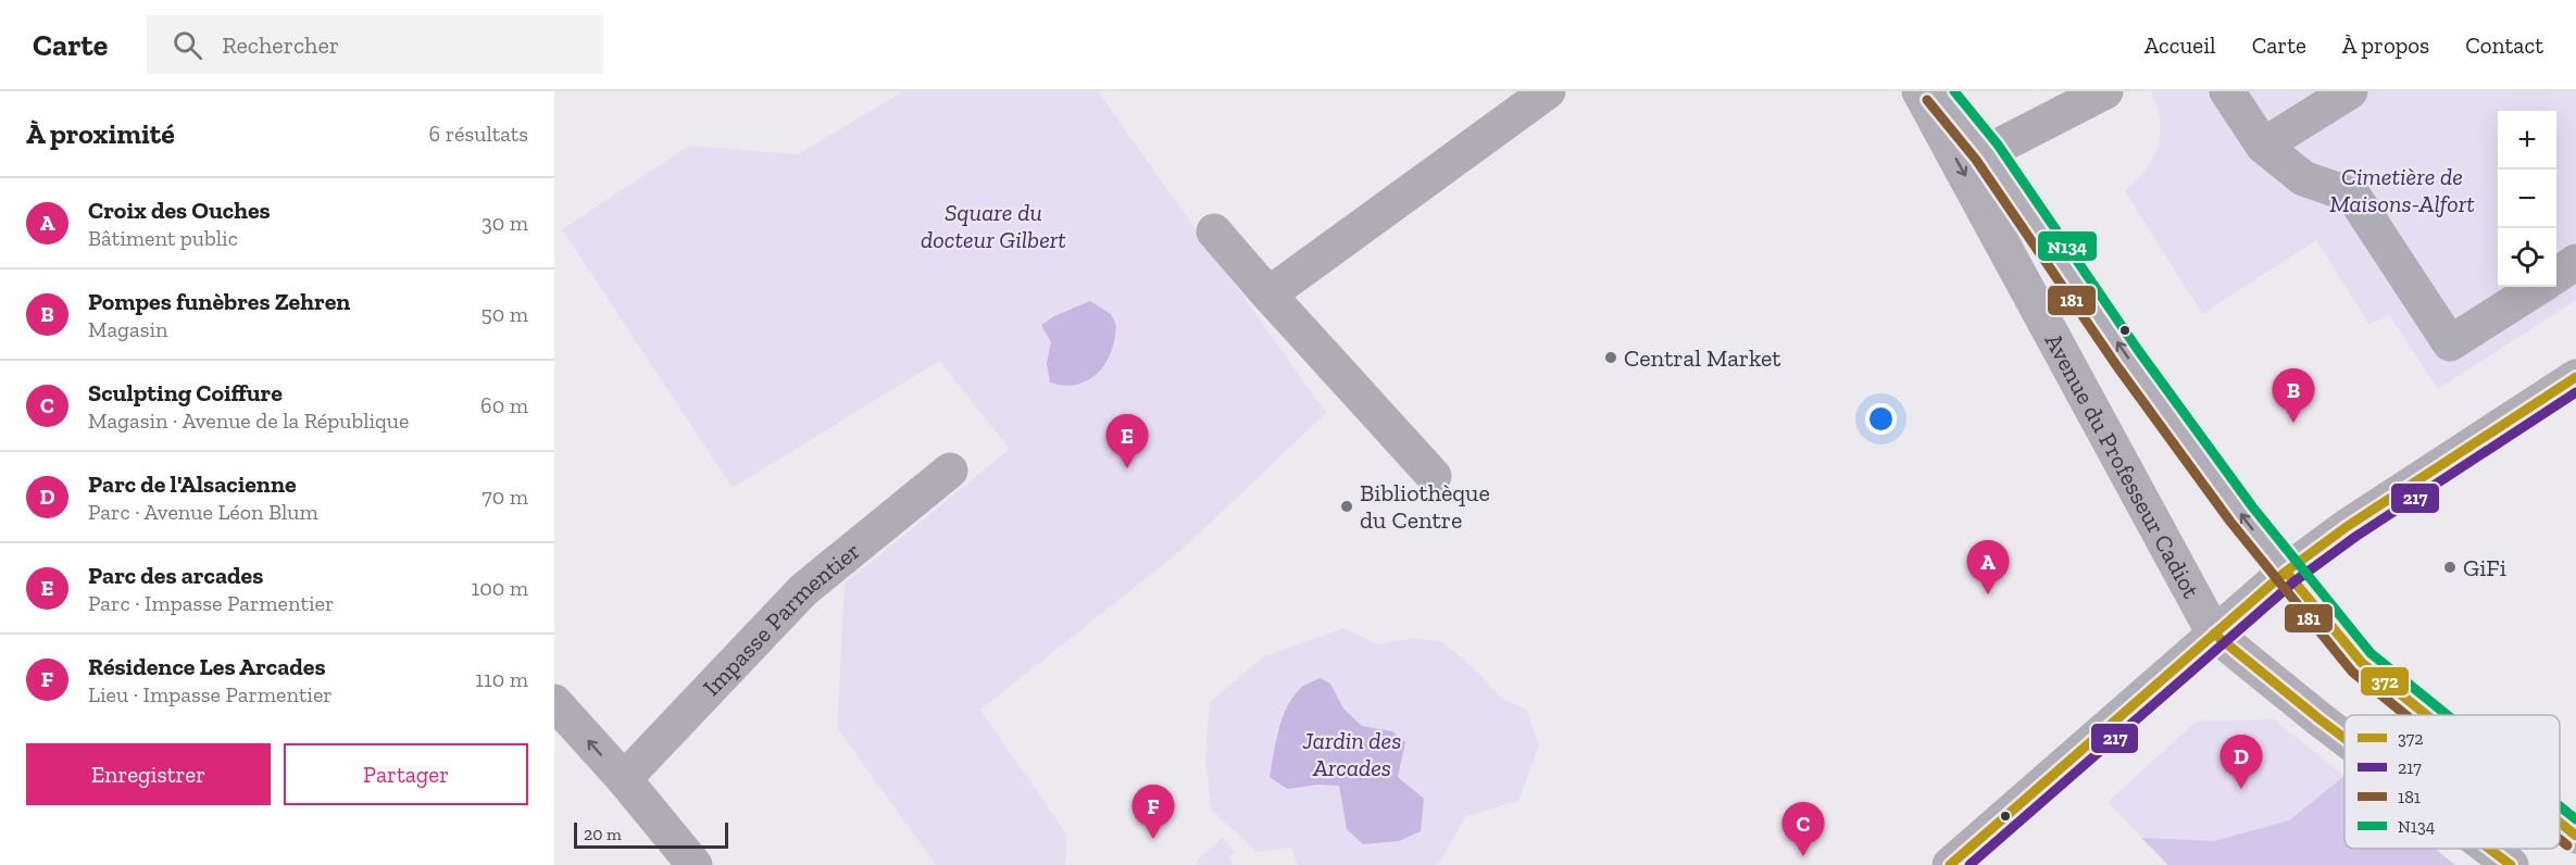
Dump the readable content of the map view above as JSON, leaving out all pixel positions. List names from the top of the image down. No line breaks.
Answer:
{"streets":{"main road":["Avenue du Professeur Cadiot"],"street":["Impasse Parmentier"]},"parks":["Cimetière de Maisons-Alfort","Square du docteur Gilbert","Jardin des Arcades"],"places":["Central Market","Bibliothèque du Centre","GiFi"],"lines":["transit line N134","transit line 181","transit line 372","transit line 217"],"legend":["372","217","181","N134"],"scale_bar":"20 m","page":{"header":"Carte","search":"Rechercher","nav":["Accueil","Carte","À propos","Contact"],"heading":["À proximité","6 résultats"],"map_buttons":["+","−"],"list":[{"mark":"A","name":"Croix des Ouches","note":"Bâtiment public","value":"30 m"},{"mark":"B","name":"Pompes funèbres Zehren","note":"Magasin","value":"50 m"},{"mark":"C","name":"Sculpting Coiffure","note":"Magasin · Avenue de la République","value":"60 m"},{"mark":"D","name":"Parc de l'Alsacienne","note":"Parc · Avenue Léon Blum","value":"70 m"},{"mark":"E","name":"Parc des arcades","note":"Parc · Impasse Parmentier","value":"100 m"},{"mark":"F","name":"Résidence Les Arcades","note":"Lieu · Impasse Parmentier","value":"110 m"}],"pins":["B","E","A","D","F","C"],"buttons":["Enregistrer","Partager"],"scale":"20 m"}}
